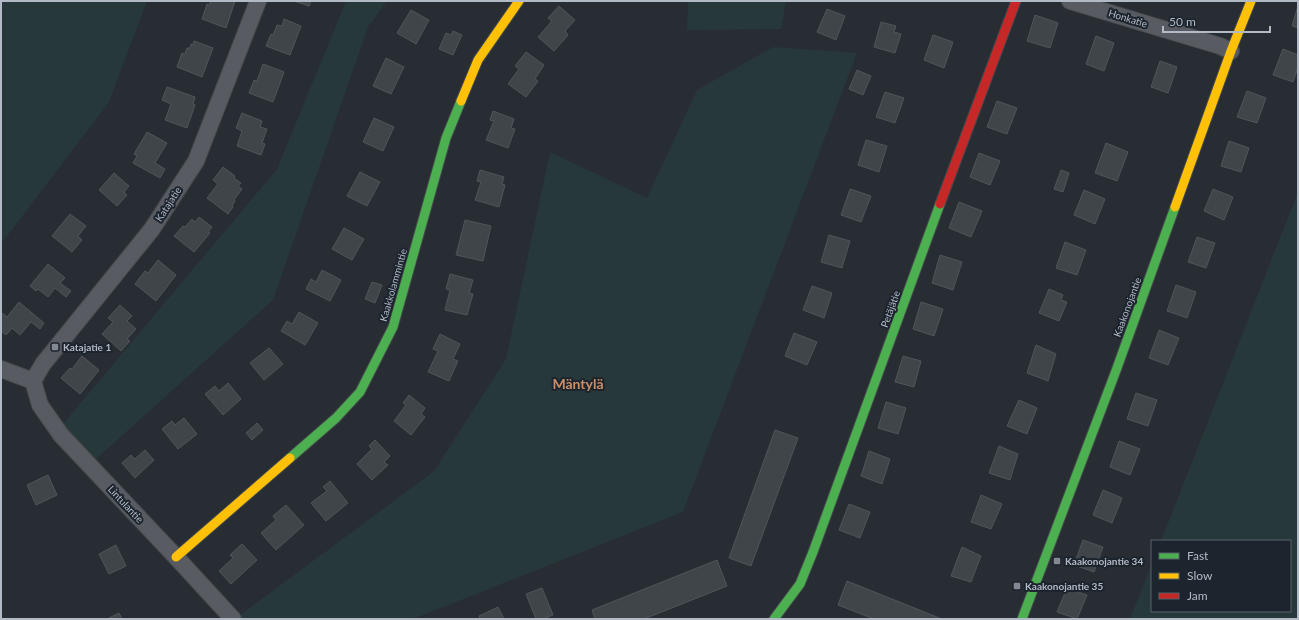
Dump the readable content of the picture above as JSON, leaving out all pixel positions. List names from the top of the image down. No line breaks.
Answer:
{"streets":{"street":["Honkatie","Katajatie","Kaakkolammintie","Kaakonojantie","Petäjätie","Lintulantie"]},"crossings":[["Honkatie","Kaakonojantie"],["Katajatie","Lintulantie"],["Kaakkolammintie","Lintulantie"]],"districts":["Mäntylä"],"places":{"transit":["Katajatie 1","Kaakonojantie 34","Kaakonojantie 35"]},"legend":["Fast","Slow","Jam"],"scale_bar":"50 m"}
